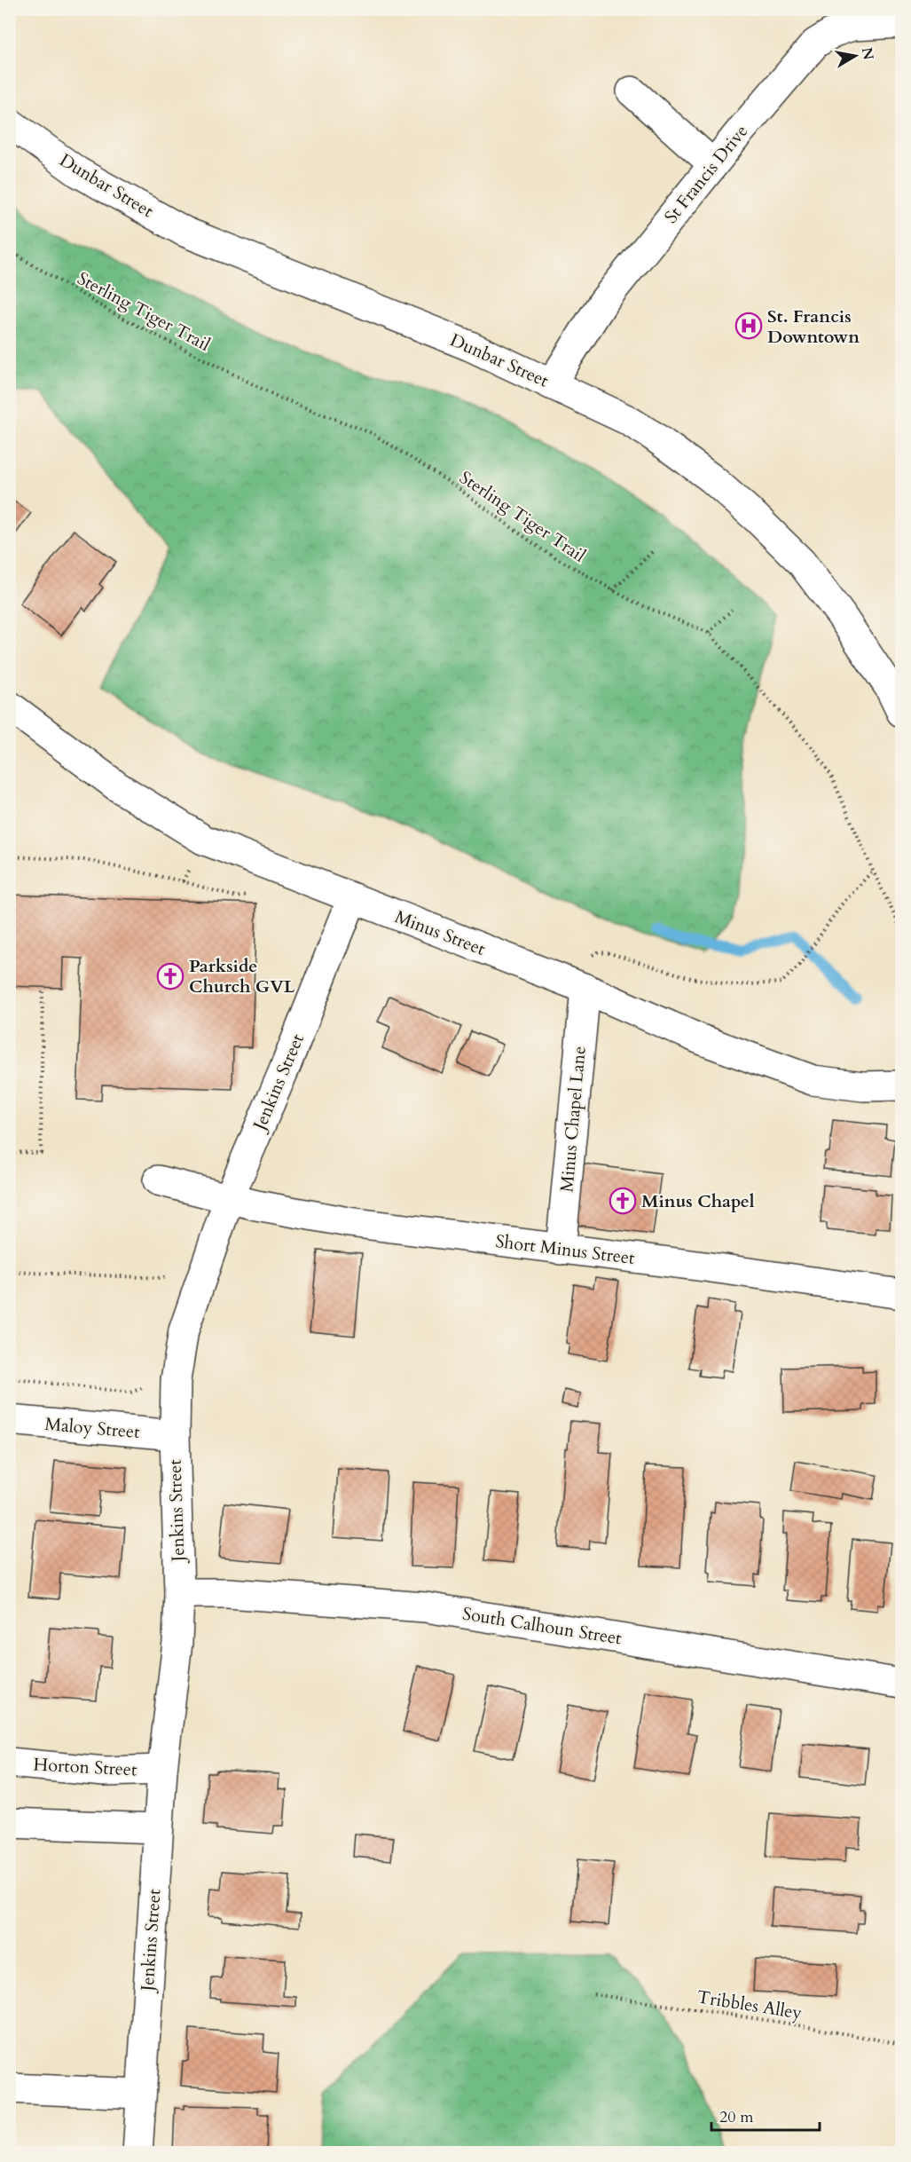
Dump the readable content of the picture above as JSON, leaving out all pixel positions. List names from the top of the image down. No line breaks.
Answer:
{"streets":{"street":["St Francis Drive","Dunbar Street","Minus Street","Jenkins Street","Minus Chapel Lane","Short Minus Street","Maloy Street","South Calhoun Street","Horton Street"],"path":["Sterling Tiger Trail","Tribbles Alley"]},"crossings":[["St Francis Drive","Dunbar Street"],["Minus Street","Jenkins Street"],["Minus Street","Minus Chapel Lane"],["Jenkins Street","Short Minus Street"],["Jenkins Street","Maloy Street"],["Jenkins Street","South Calhoun Street"],["Jenkins Street","Horton Street"],["Minus Chapel Lane","Short Minus Street"]],"places":{"hospital":["St. Francis Downtown"],"church":["Parkside Church GVL","Minus Chapel"]},"scale_bar":"20 m","north":"right"}
